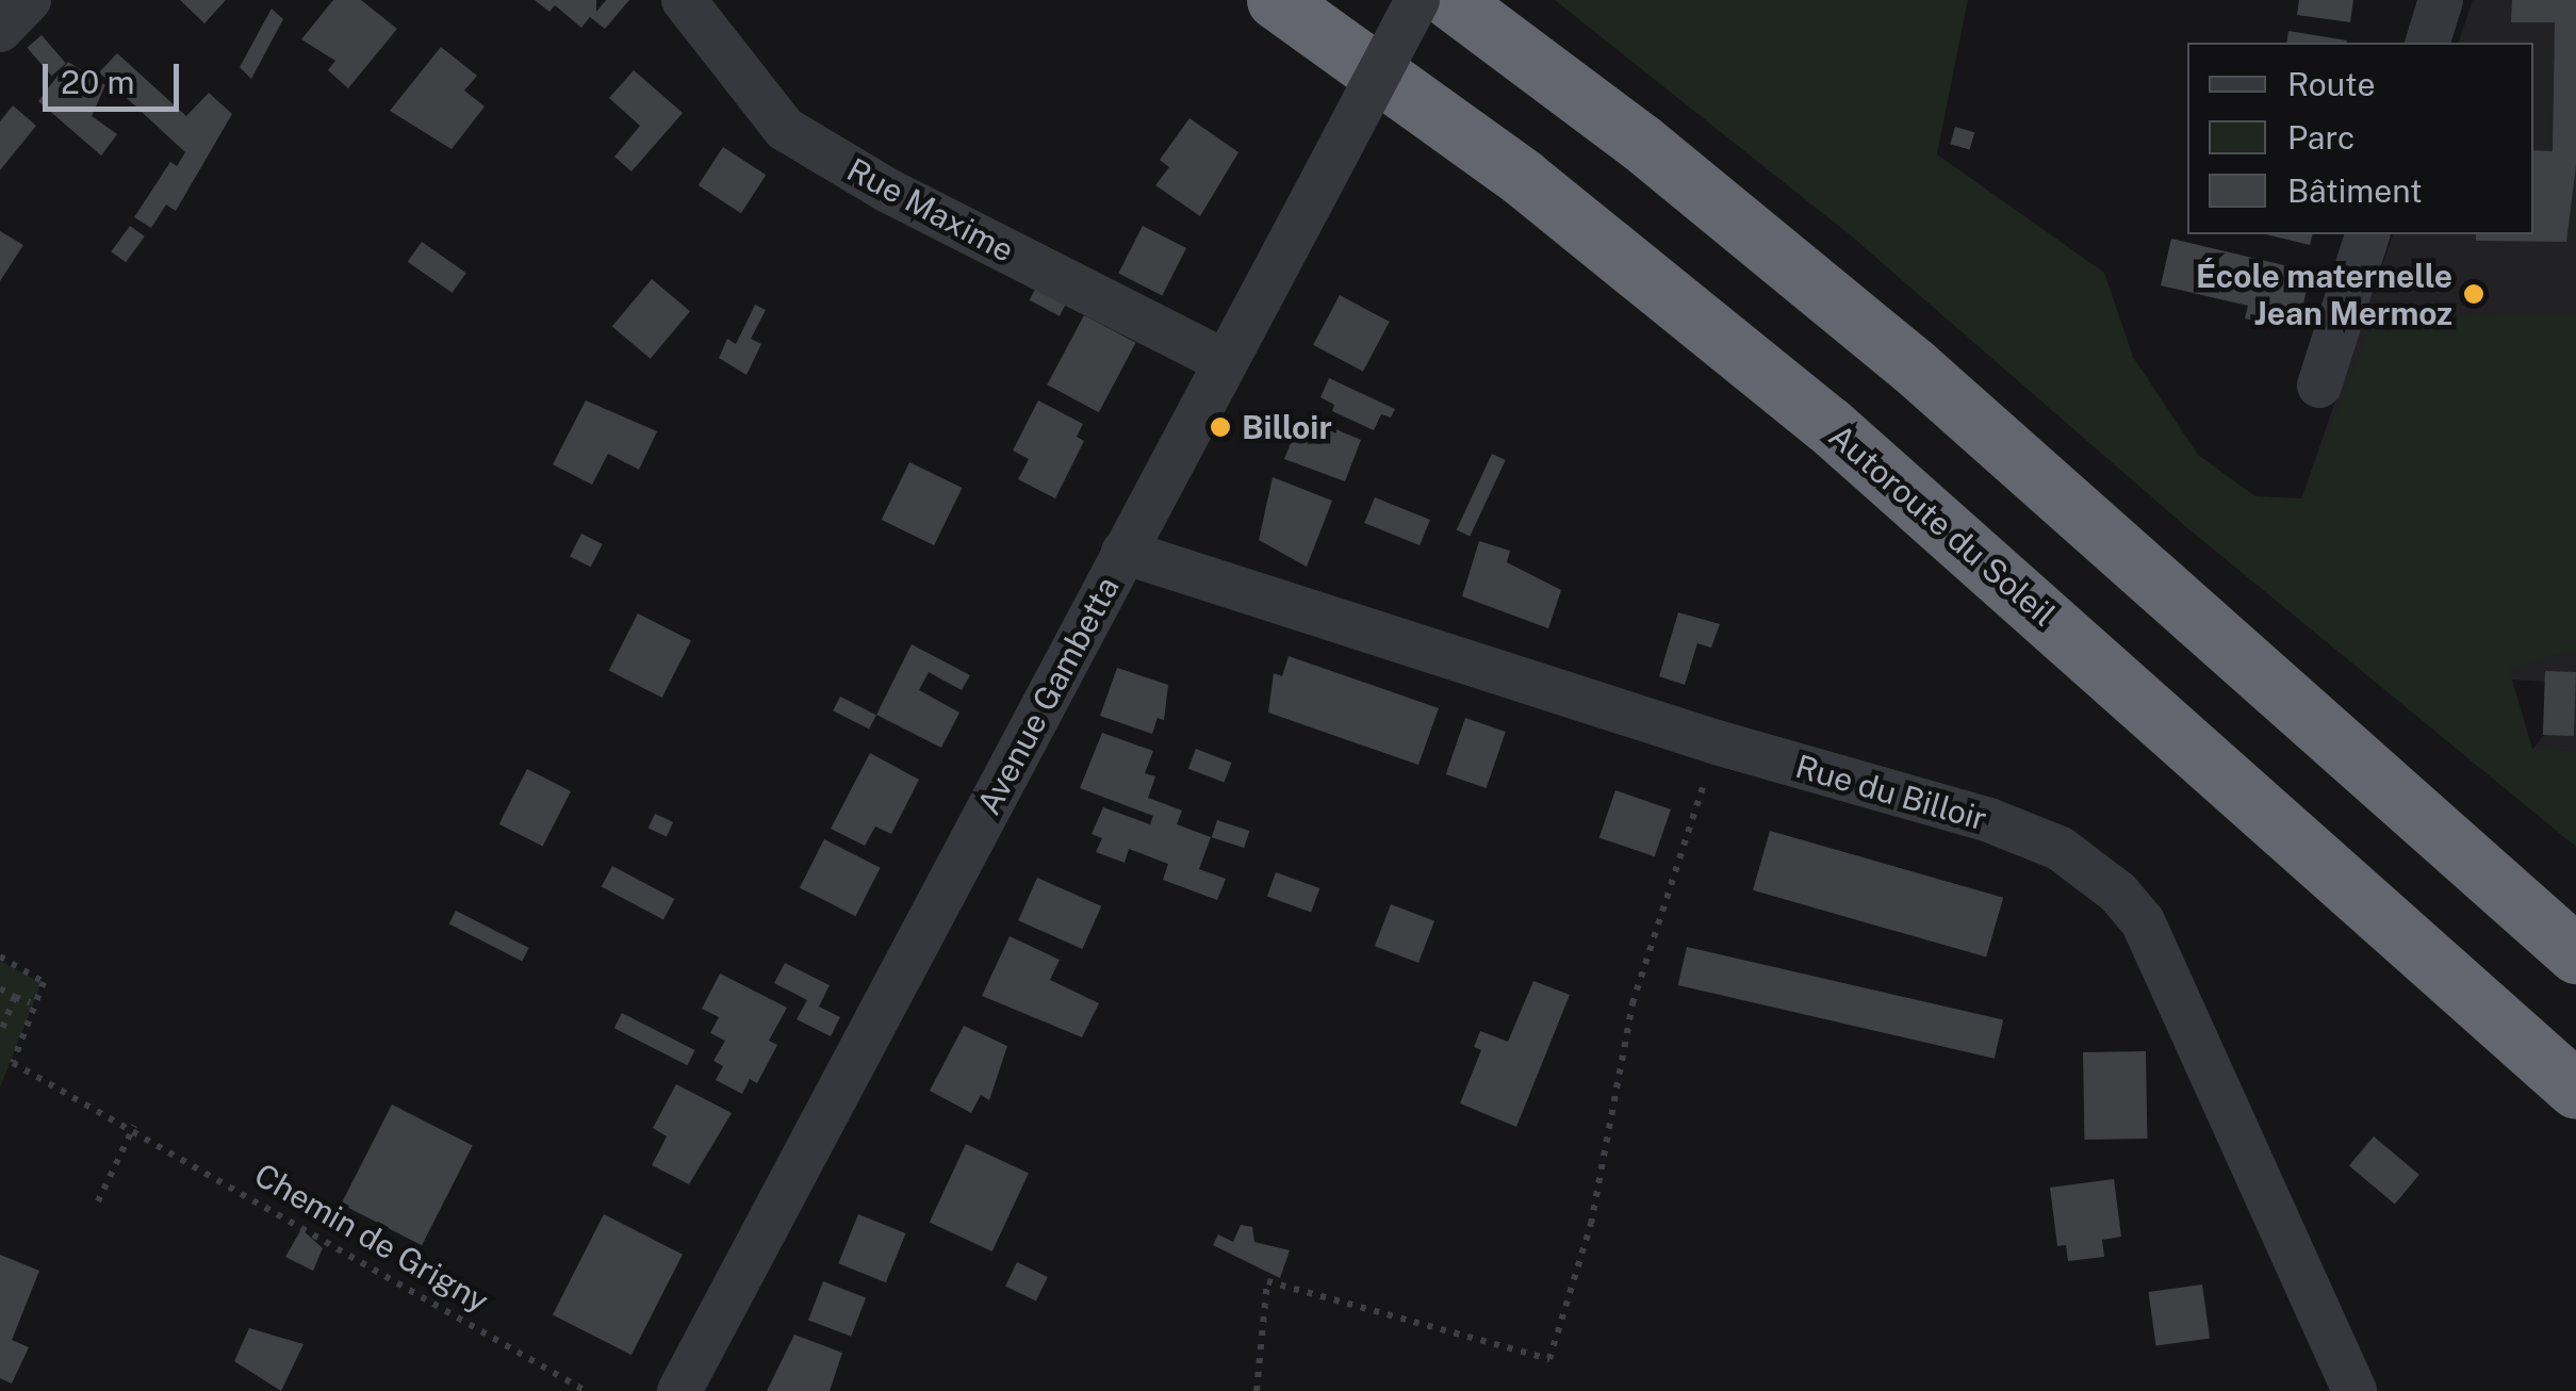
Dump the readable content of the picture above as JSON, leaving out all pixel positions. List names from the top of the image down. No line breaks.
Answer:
{"streets":{"highway":["Autoroute du Soleil"],"street":["Rue Maxime","Avenue Gambetta","Rue du Billoir"],"path":["Chemin de Grigny"]},"crossings":[["Rue Maxime","Avenue Gambetta"],["Avenue Gambetta","Rue du Billoir"]],"places":["École maternelle Jean Mermoz","Billoir"],"legend":["Route","Parc","Bâtiment"],"scale_bar":"20 m"}
